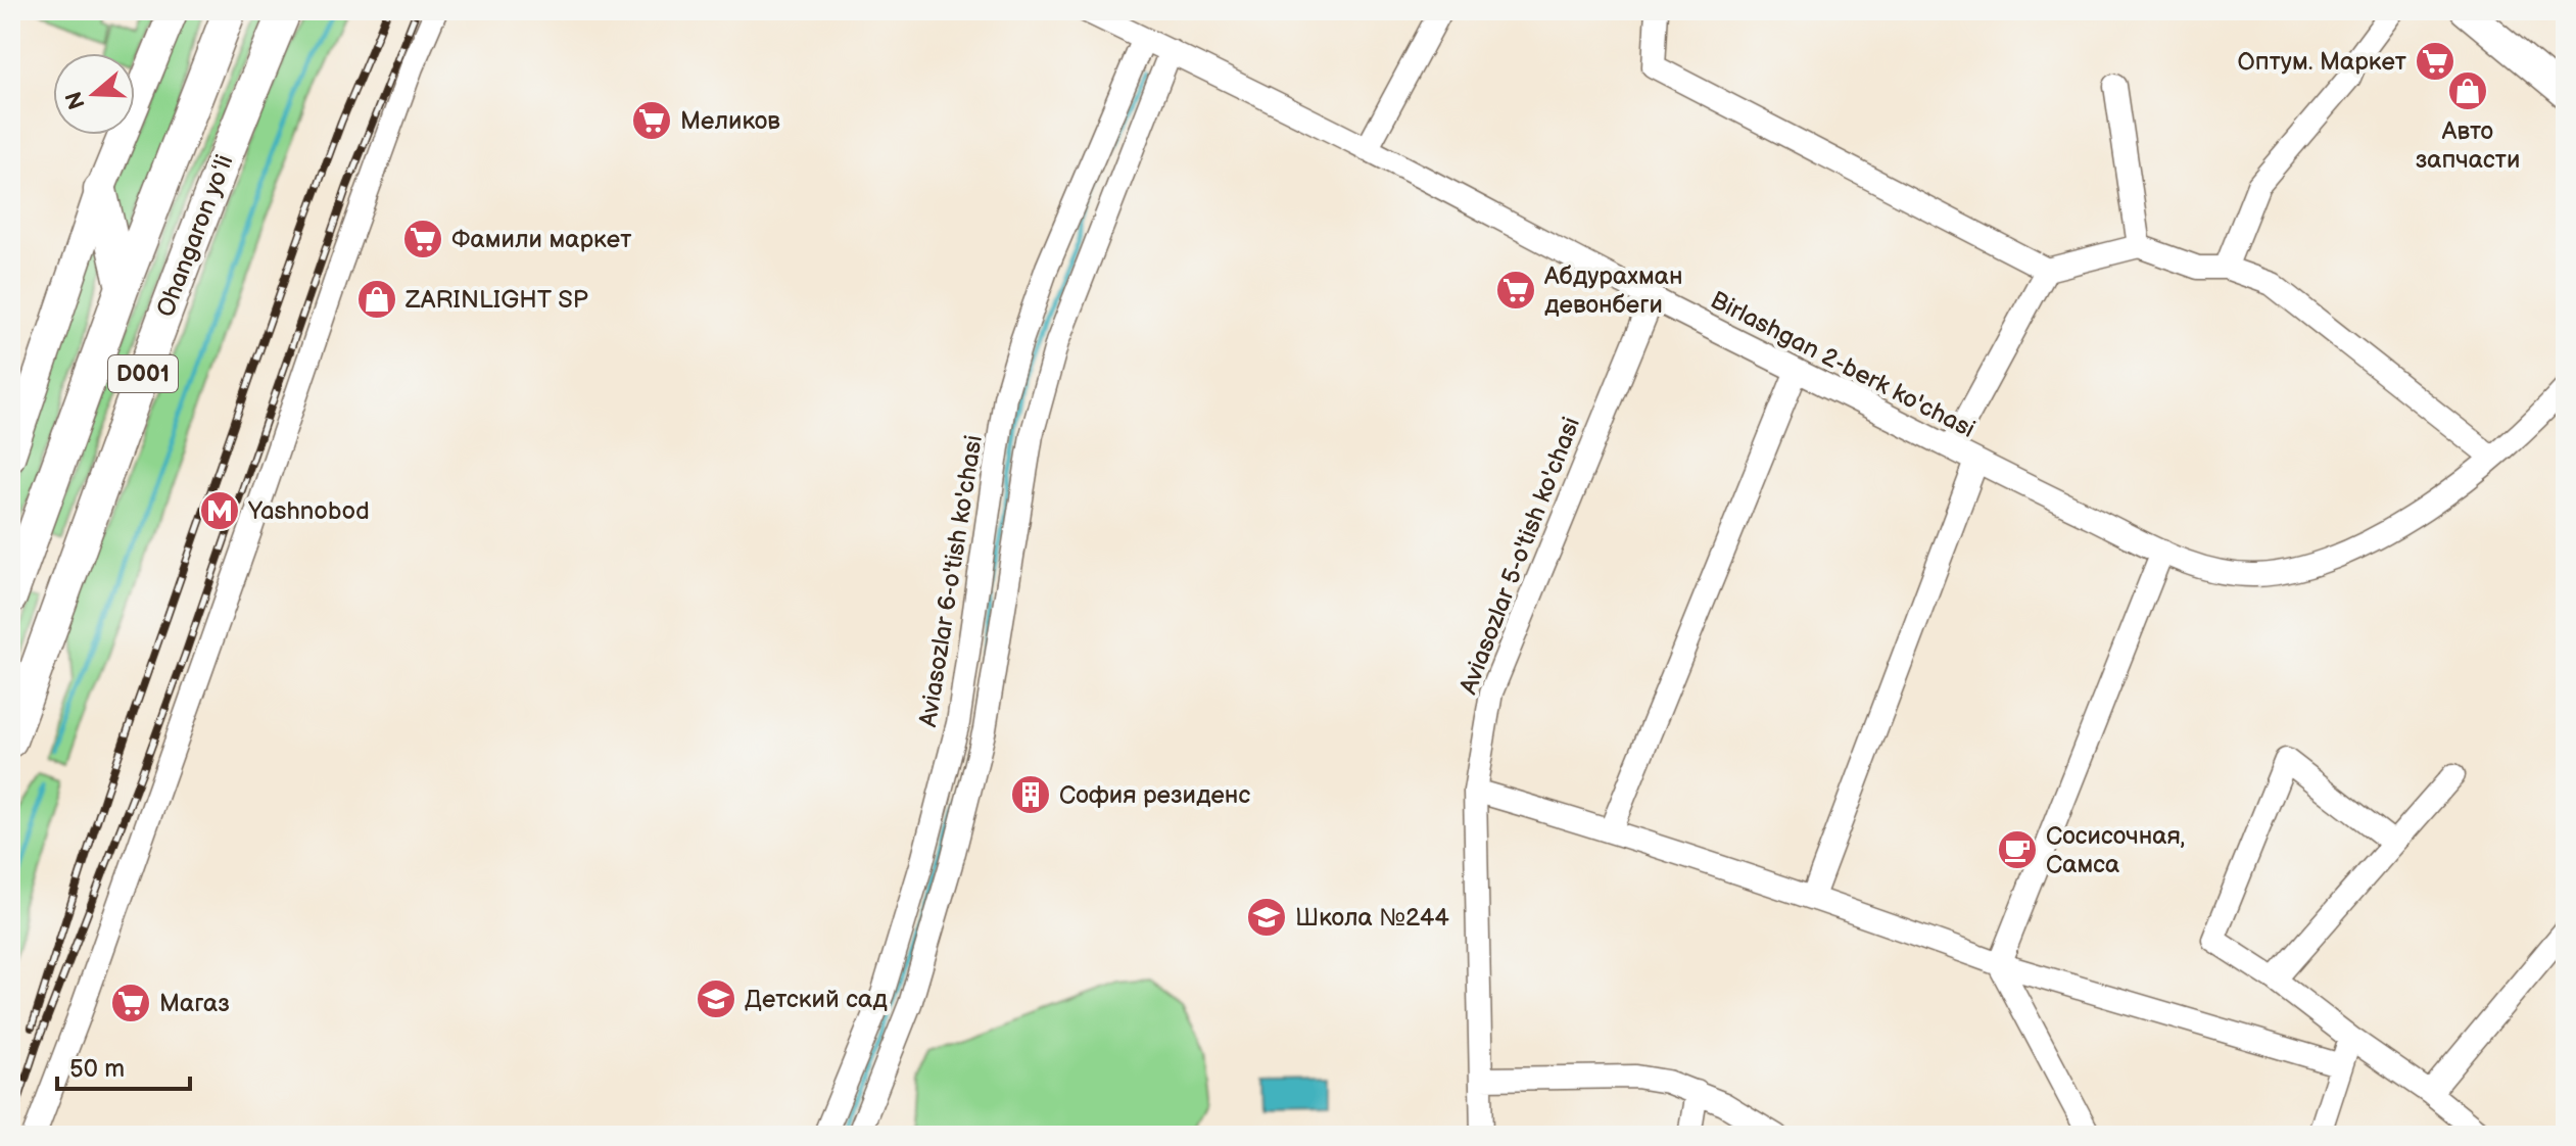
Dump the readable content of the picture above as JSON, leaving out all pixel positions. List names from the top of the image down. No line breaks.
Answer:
{"streets":{"highway":["Ohangaron yoʻli","D001"],"street":["Birlashgan 2-berk ko'chasi","Aviasozlar 5-o'tish ko'chasi","Aviasozlar 6-o'tish ko'chasi"]},"crossings":[["Birlashgan 2-berk ko'chasi","Aviasozlar 5-o'tish ko'chasi"],["Birlashgan 2-berk ko'chasi","Aviasozlar 6-o'tish ko'chasi"]],"places":{"supermarket":["Оптум. Маркет","Меликов","Фамили маркет","Абдурахман девонбеги","Магаз"],"shop":["Авто запчасти","ZARINLIGHT SP"],"metro station":["Yashnobod"],"building":["София резиденс"],"cafe":["Сосисочная, Самса"],"school or university":["Школа №244","Детский сад"]},"scale_bar":"50 m","north":"left"}
